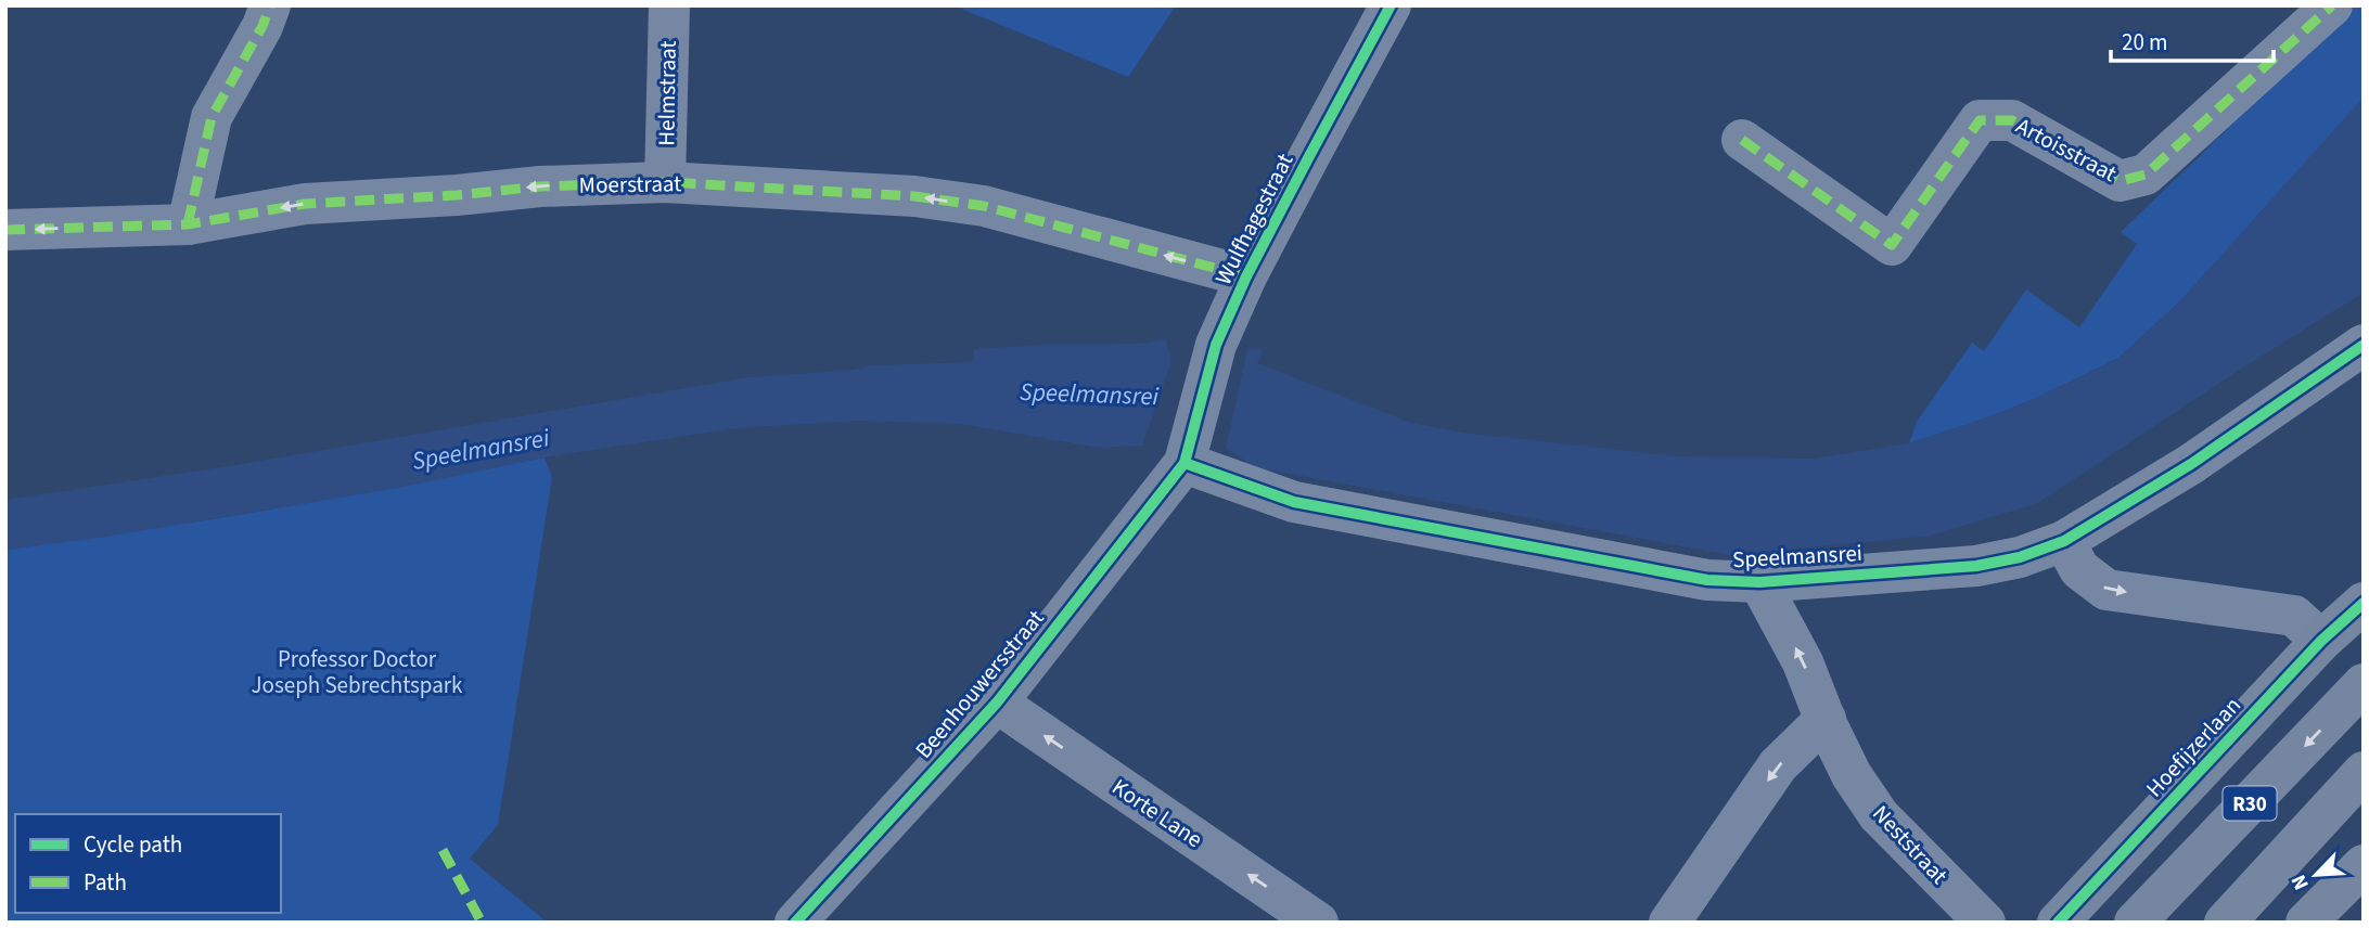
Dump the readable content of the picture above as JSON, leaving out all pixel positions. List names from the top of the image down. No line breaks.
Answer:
{"streets":{"main road":["Hoefijzerlaan","R30"],"street":["Helmstraat","Artoisstraat","Moerstraat","Wulfhagestraat","Speelmansrei","Beenhouwersstraat","Korte Lane","Neststraat"]},"crossings":[["Helmstraat","Moerstraat"],["Moerstraat","Wulfhagestraat"],["Wulfhagestraat","Speelmansrei"],["Wulfhagestraat","Beenhouwersstraat"],["Speelmansrei","Beenhouwersstraat"],["Speelmansrei","Neststraat"],["Beenhouwersstraat","Korte Lane"]],"one_way":["Moerstraat","Korte Lane","Neststraat"],"water":["Speelmansrei"],"parks":["Professor Doctor Joseph Sebrechtspark"],"legend":["Cycle path","Path"],"scale_bar":"20 m","north":"bottom left"}
